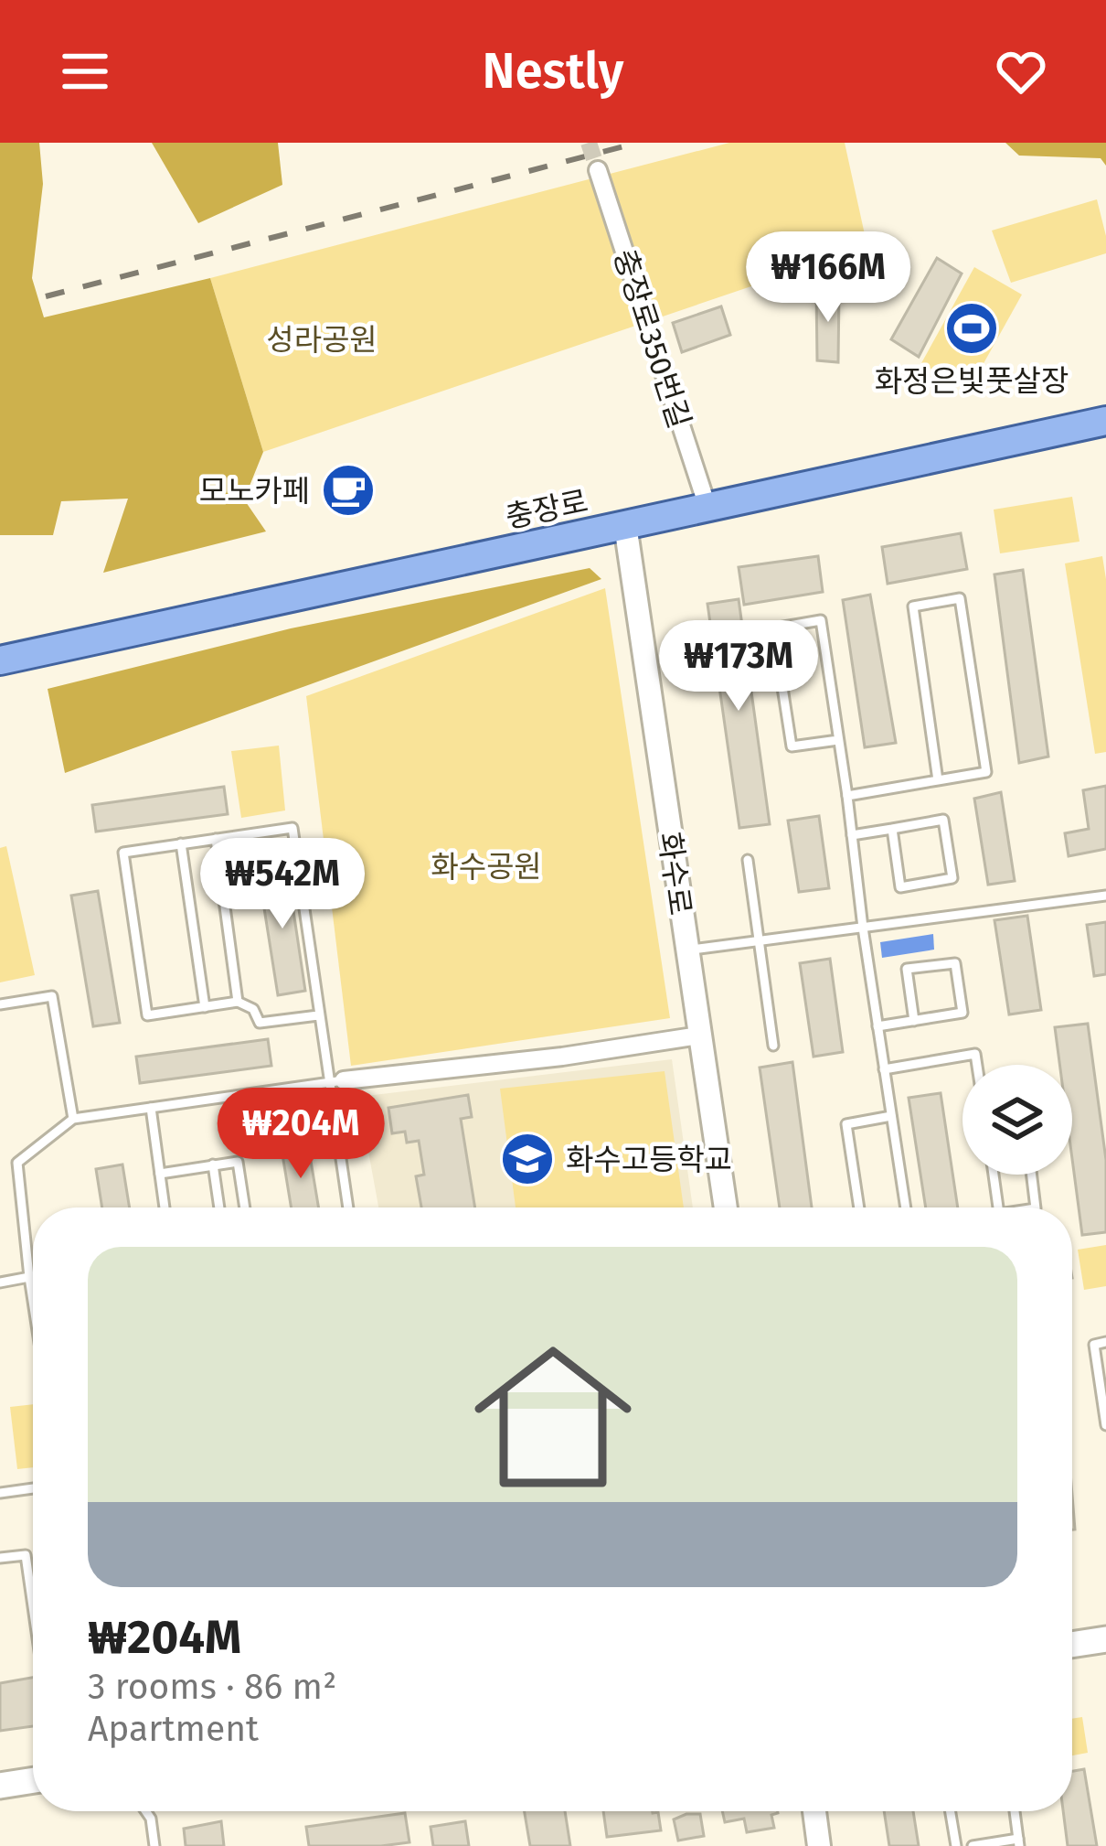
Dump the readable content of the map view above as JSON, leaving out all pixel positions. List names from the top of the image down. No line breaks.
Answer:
{"streets":{"main road":["충장로"],"street":["충장로350번길","화수로"]},"crossings":[["충장로350번길","충장로"],["충장로","화수로"]],"parks":["성라공원","화수공원"],"places":{"sports":["화정은빛풋살장"],"cafe":["모노카페"],"school or university":["화수고등학교"]},"page":{"header":"Nestly","price":["₩166M","₩173M","₩542M","₩204M"],"list":[{"name":"₩204M","note":"3 rooms · 86 m² · Apartment"}]}}
